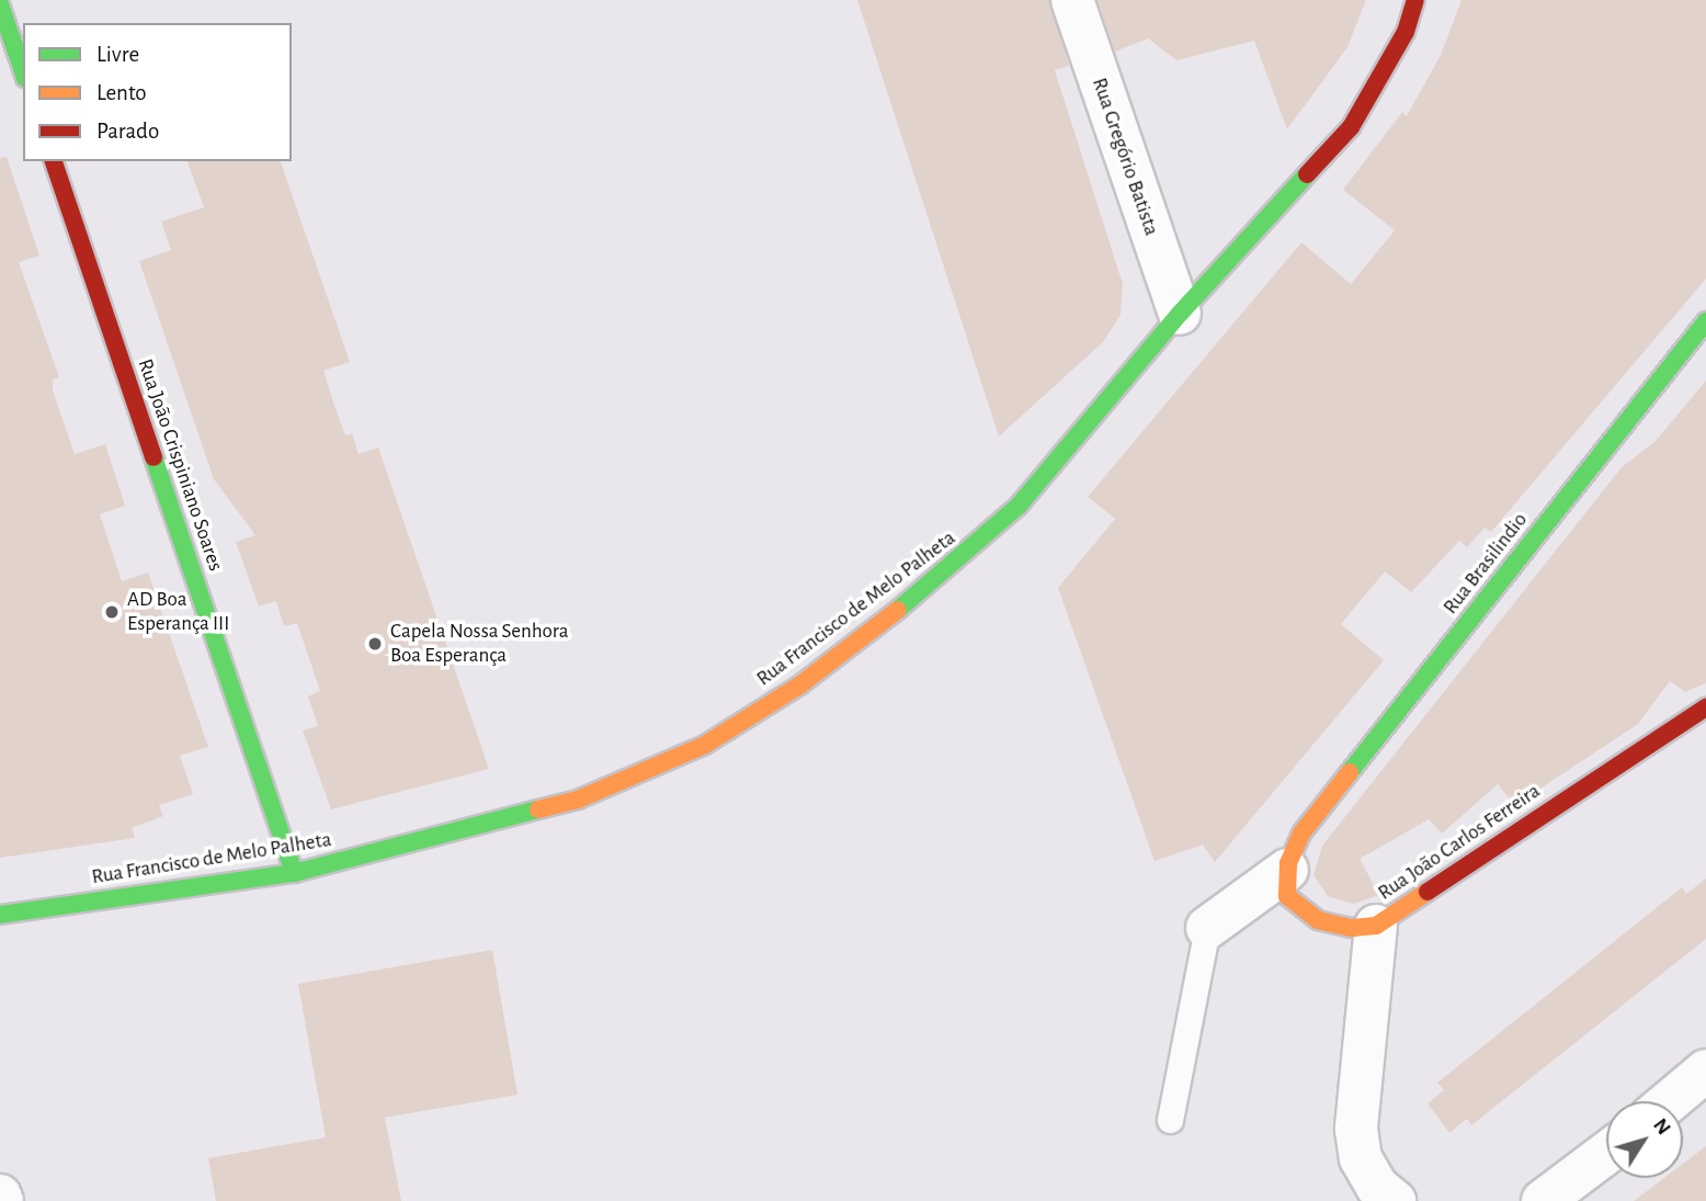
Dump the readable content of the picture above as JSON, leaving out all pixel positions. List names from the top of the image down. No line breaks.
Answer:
{"streets":{"street":["Rua Gregório Batista","Rua João Crispiniano Soares","Rua Brasilindio","Rua Francisco de Melo Palheta","Rua João Carlos Ferreira"]},"crossings":[["Rua Gregório Batista","Rua Francisco de Melo Palheta"],["Rua João Crispiniano Soares","Rua Francisco de Melo Palheta"],["Rua Brasilindio","Rua João Carlos Ferreira"]],"places":["AD Boa Esperança III","Capela Nossa Senhora Boa Esperança"],"legend":["Livre","Lento","Parado"],"north":"top right"}
